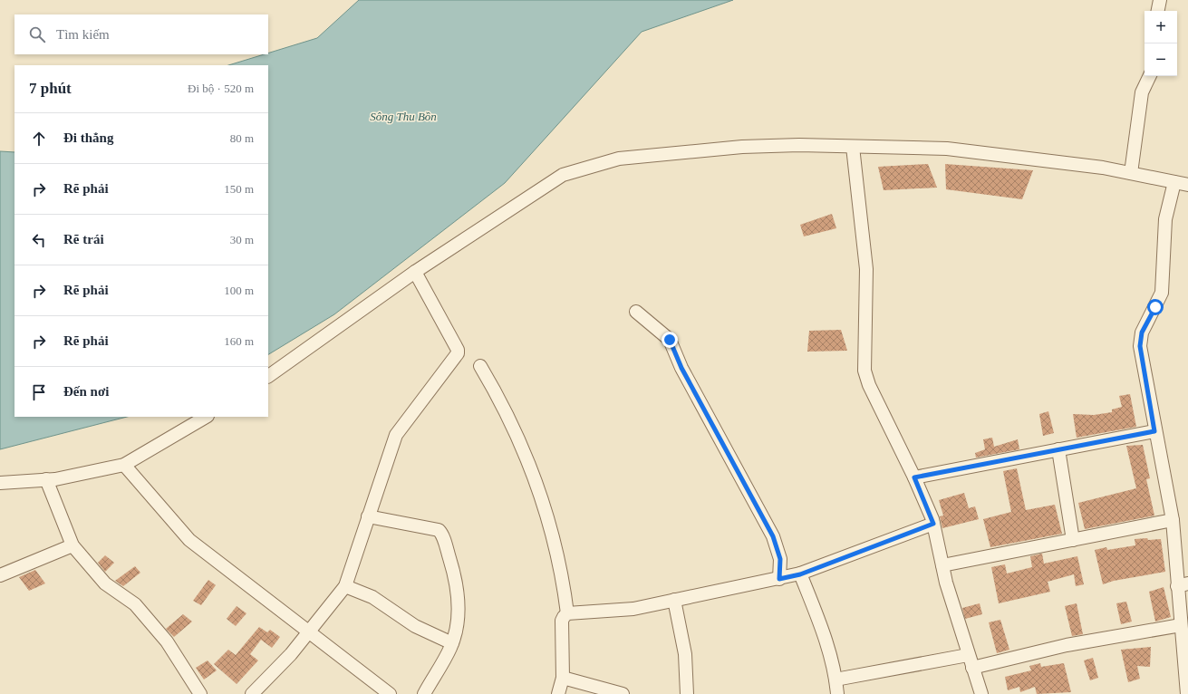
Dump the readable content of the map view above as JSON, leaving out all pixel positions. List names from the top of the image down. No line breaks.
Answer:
{"water":["Sông Thu Bồn"],"page":{"map_buttons":["+","−"],"search":"Tìm kiếm","heading":["7 phút","Đi bộ · 520 m"],"list":[["Đi thẳng","80 m"],["Rẽ phải","150 m"],["Rẽ trái","30 m"],["Rẽ phải","100 m"],["Rẽ phải","160 m"],"Đến nơi"]}}
